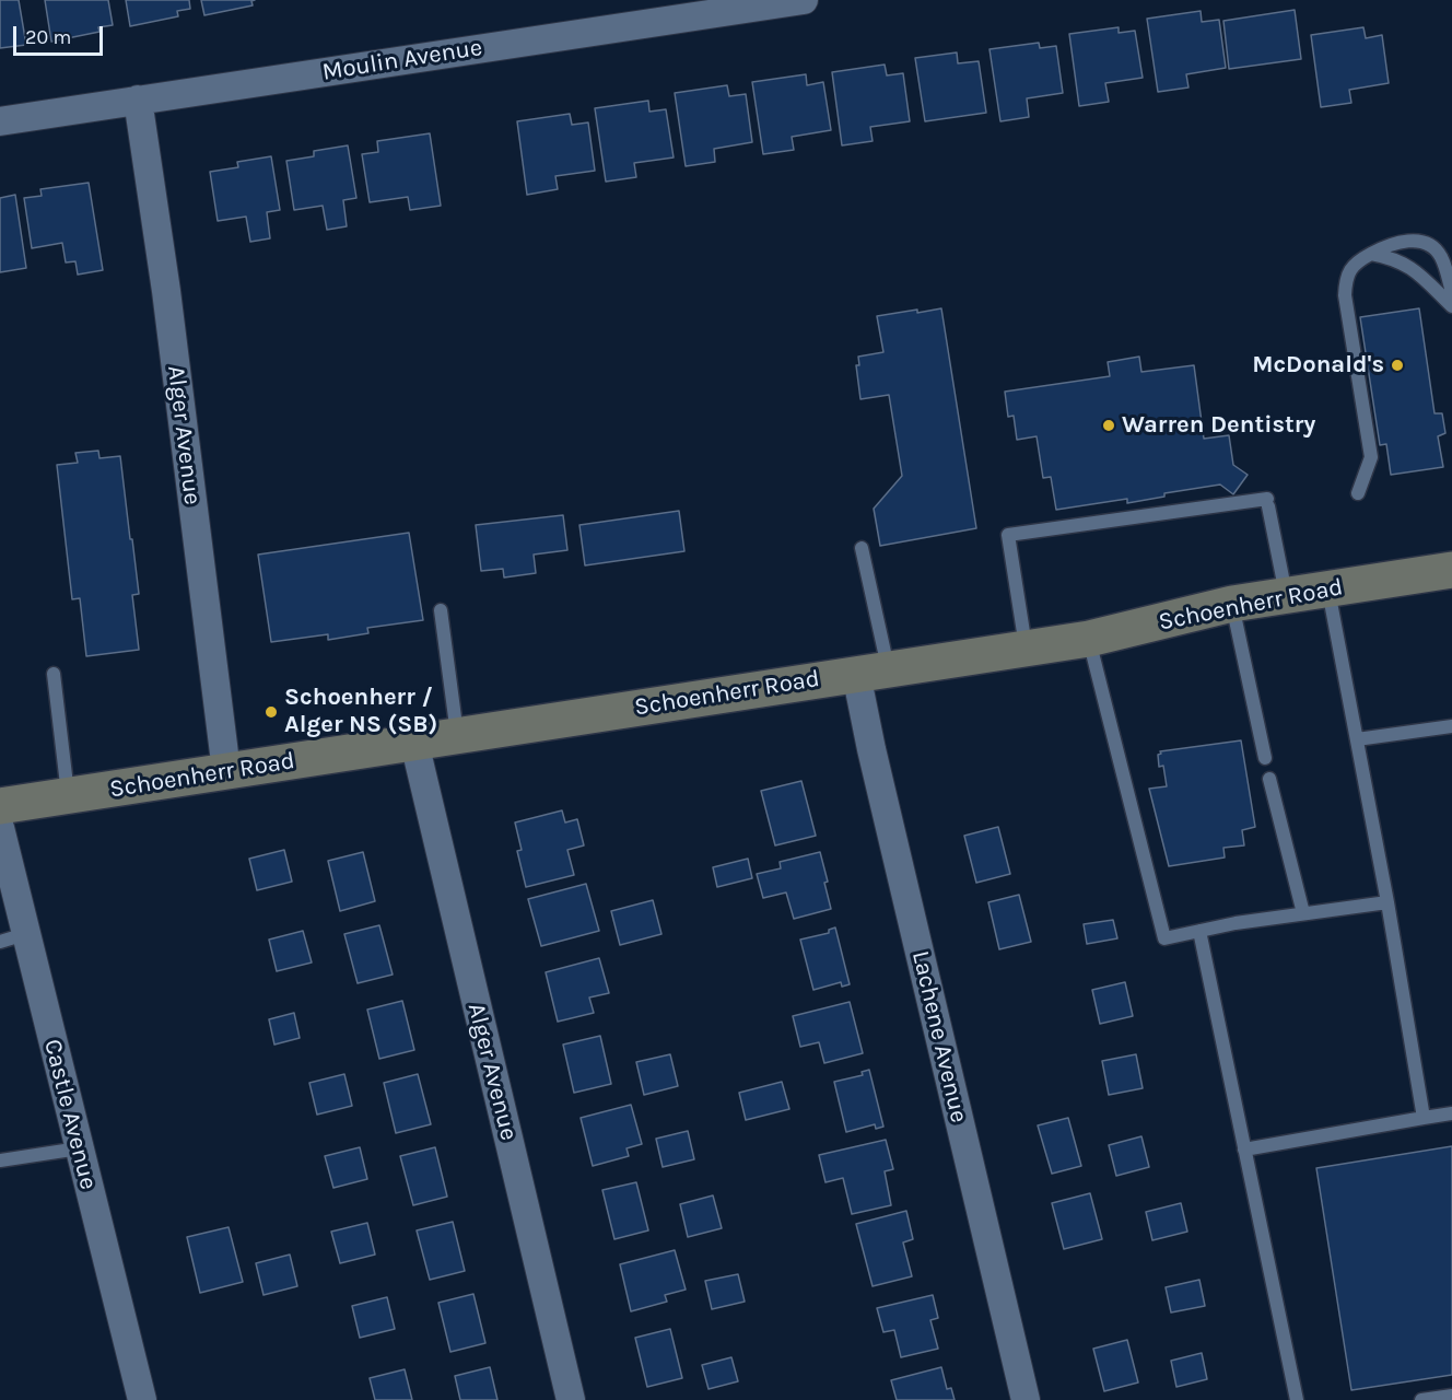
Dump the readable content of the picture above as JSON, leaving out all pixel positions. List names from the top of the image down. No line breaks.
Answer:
{"streets":{"main road":["Schoenherr Road"],"street":["Moulin Avenue","Alger Avenue","Lachene Avenue","Castle Avenue"]},"crossings":[["Moulin Avenue","Alger Avenue"],["Alger Avenue","Schoenherr Road"],["Schoenherr Road","Lachene Avenue"]],"places":["McDonald's","Warren Dentistry","Schoenherr / Alger NS (SB)"],"scale_bar":"20 m"}
